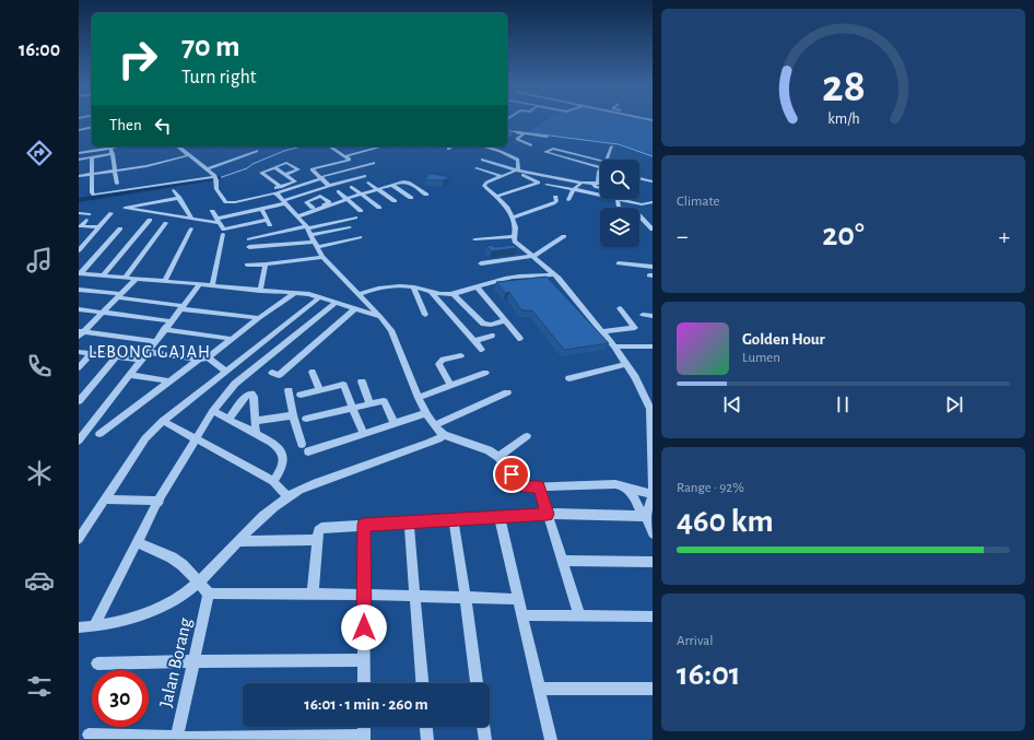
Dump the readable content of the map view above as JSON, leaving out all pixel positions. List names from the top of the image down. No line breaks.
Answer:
{"streets":{"street":["Jalan Borang"]},"districts":["LEBONG GAJAH"],"page":{"tabs":"16:00","turn":["70 m","Turn right"],"then":"Then","tile":["Climate",["Range · 92%","460 km"],["Arrival","16:01"]],"heat":["−","20°","+"],"song":["Golden Hour","Lumen"],"limit":"30","trip":"16:01 · 1 min · 260 m","gauge":["28","km/h"]}}
